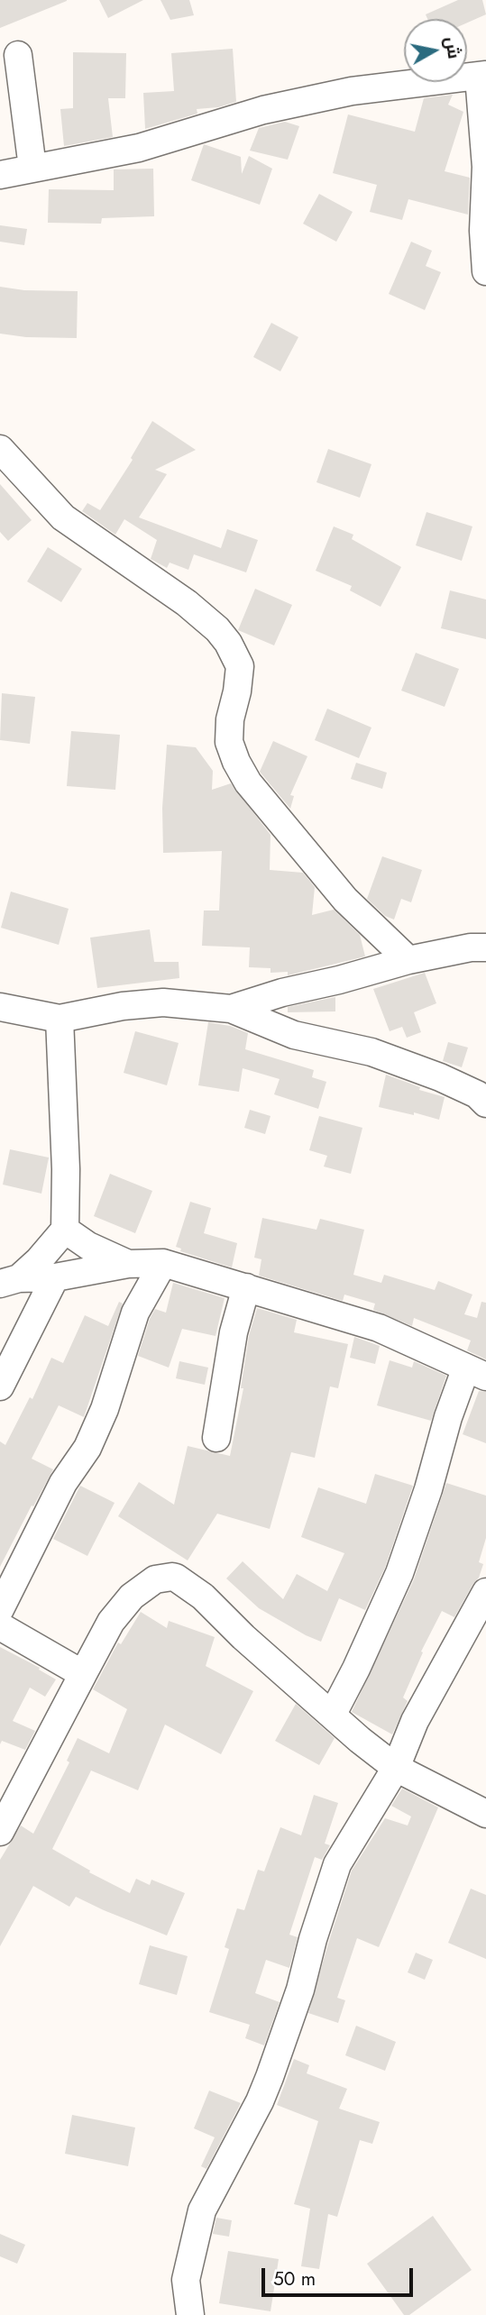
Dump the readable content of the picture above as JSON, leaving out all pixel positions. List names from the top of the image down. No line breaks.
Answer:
{"scale_bar":"50 m","north":"right"}
